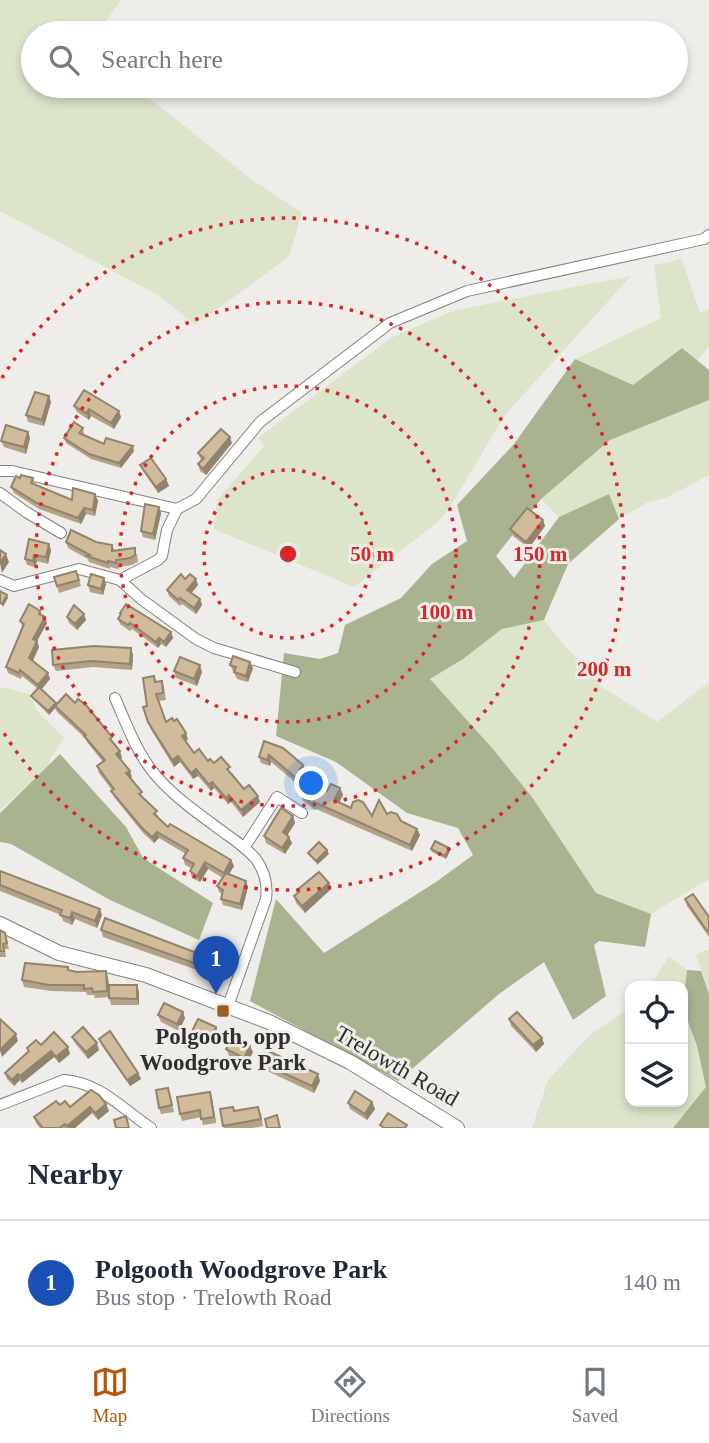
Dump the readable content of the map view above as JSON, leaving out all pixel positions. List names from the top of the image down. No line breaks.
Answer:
{"streets":{"street":["Trelowth Road"]},"places":{"transit":["Polgooth, opp Woodgrove Park"]},"page":{"search":"Search here","pins":"1","heading":"Nearby","list":[{"mark":"1","name":"Polgooth Woodgrove Park","note":"Bus stop · Trelowth Road","value":"140 m"}],"nav":["Map","Directions","Saved"]},"rings":["50 m","150 m","100 m","200 m"]}
